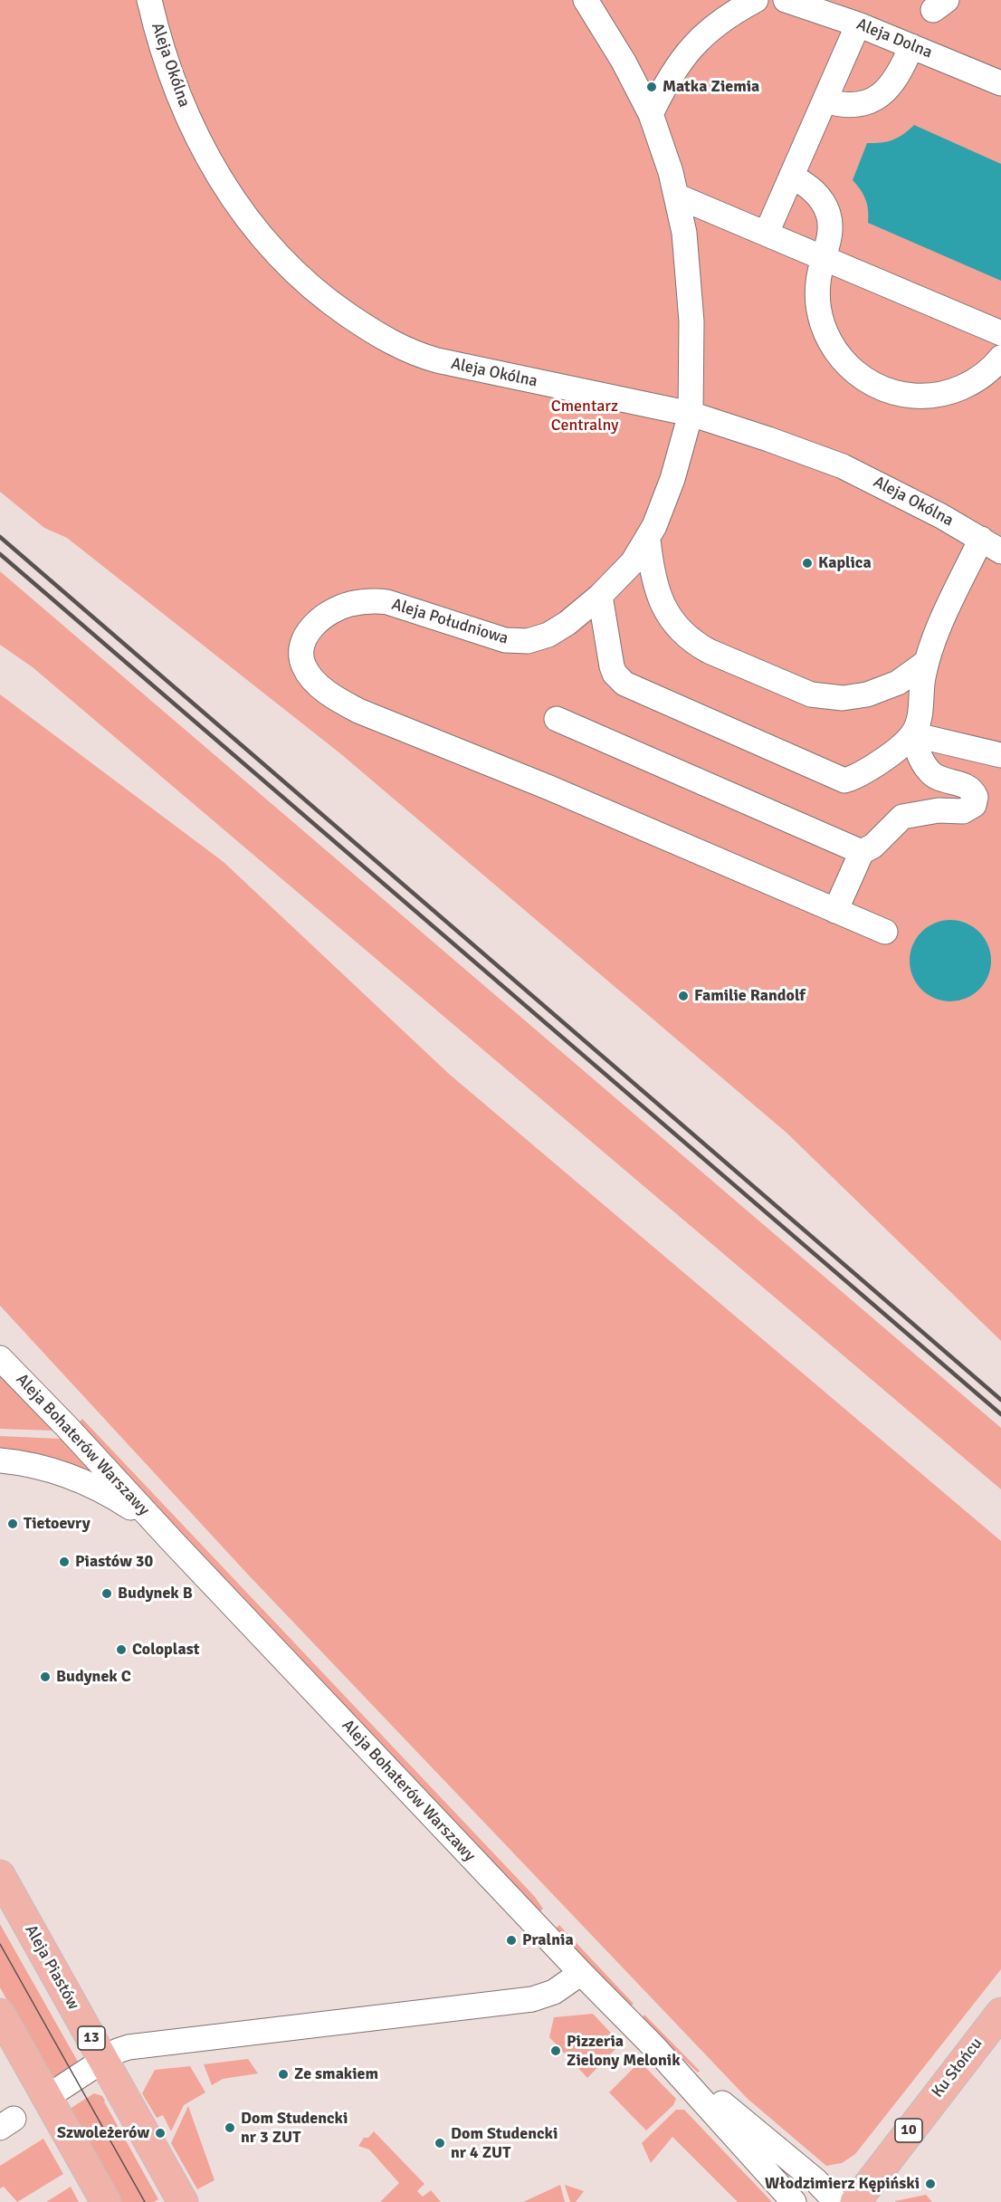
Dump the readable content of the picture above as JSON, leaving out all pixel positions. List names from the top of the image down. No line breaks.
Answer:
{"streets":{"main road":["Aleja Piastów","13","Ku Słońcu","10"],"street":["Aleja Dolna","Aleja Okólna","Aleja Południowa","Aleja Bohaterów Warszawy"]},"crossings":[["Aleja Okólna","Aleja Południowa"]],"parks":["Cmentarz Centralny"],"places":["Matka Ziemia","Kaplica","Familie Randolf","Tietoevry","Piastów 30","Budynek B","Coloplast","Budynek C","Pralnia","Pizzeria Zielony Melonik","Ze smakiem","Dom Studencki nr 3 ZUT","Szwoleżerów","Dom Studencki nr 4 ZUT","Włodzimierz Kępiński"]}
